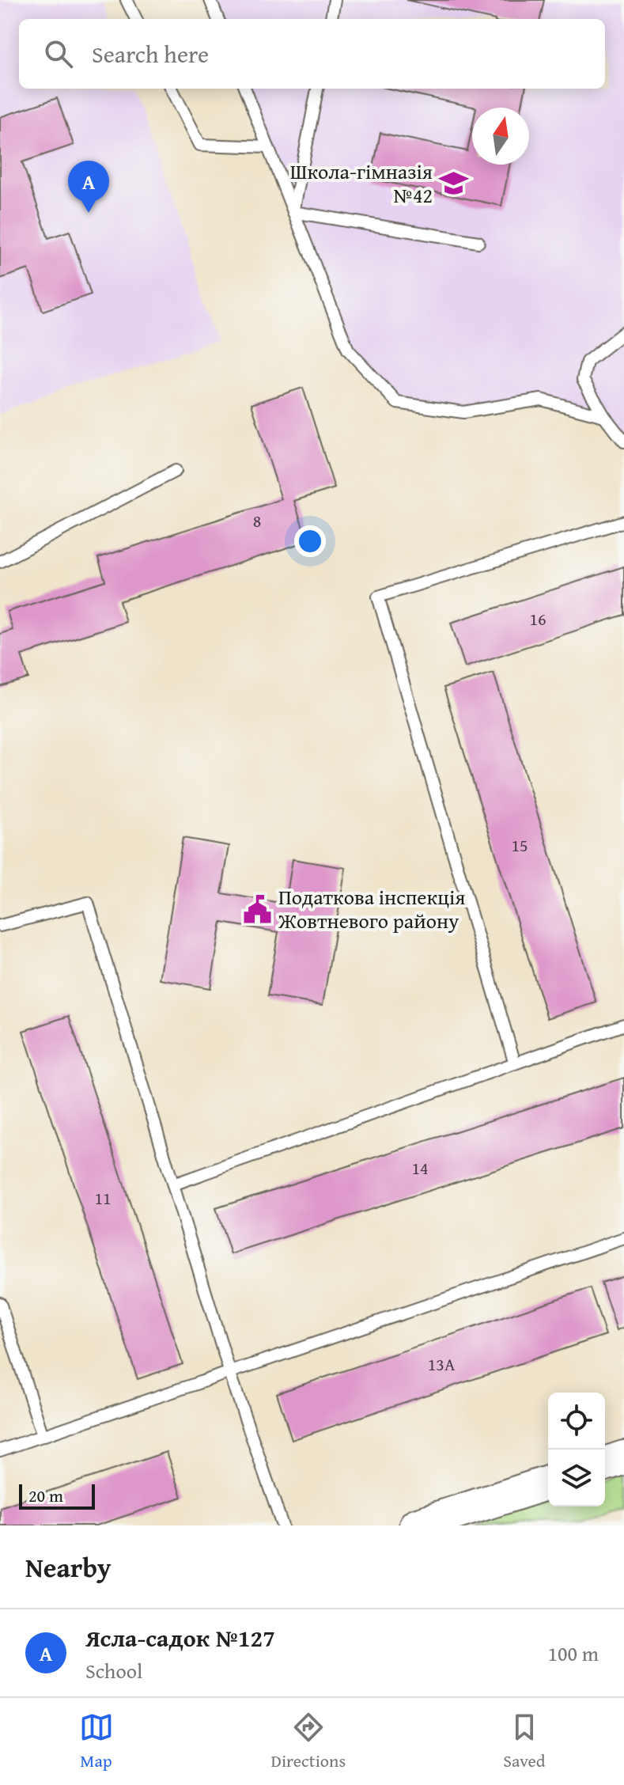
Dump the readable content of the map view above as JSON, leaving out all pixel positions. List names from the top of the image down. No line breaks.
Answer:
{"places":{"school or university":["Школа-гімназія №42"],"public building":["Податкова інспекція Жовтневого району"]},"house_numbers":["8","16","15","14","11","13А"],"scale_bar":"20 m","north":"top","page":{"search":"Search here","pins":"A","scale":"20 m","heading":"Nearby","list":[{"mark":"A","name":"Ясла-садок №127","note":"School","value":"100 m"}],"nav":["Map","Directions","Saved"]}}
